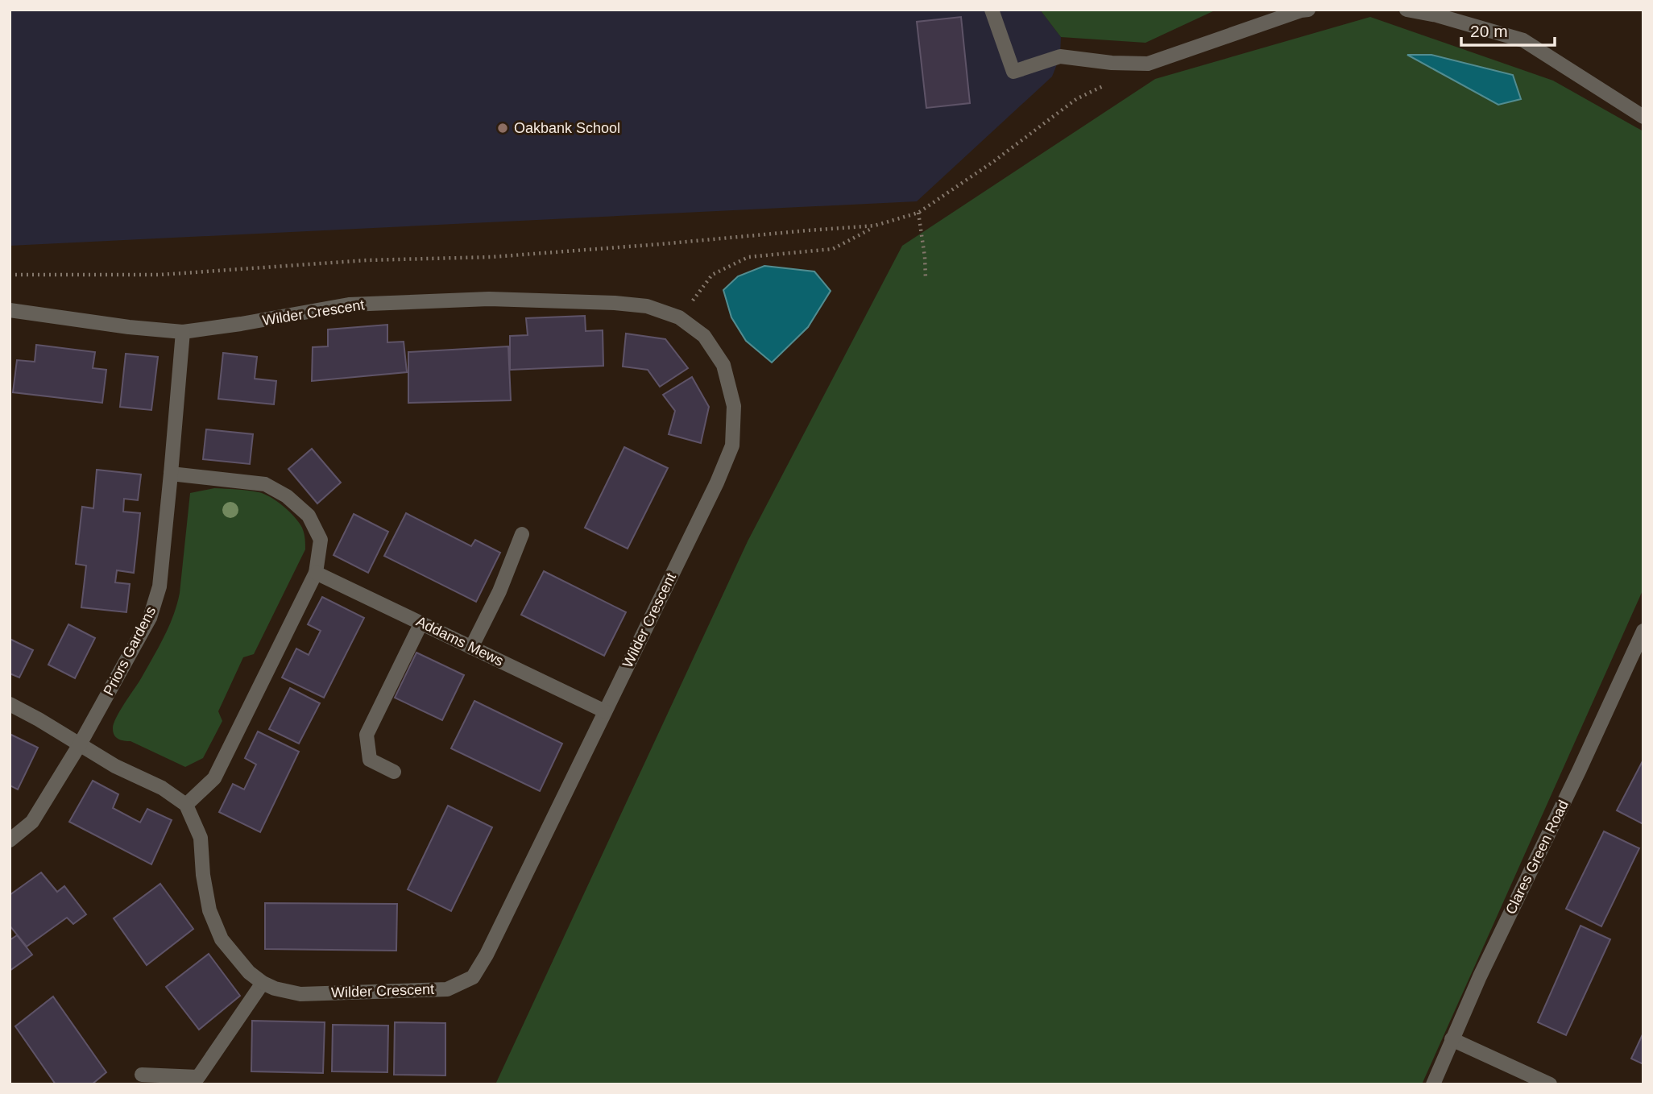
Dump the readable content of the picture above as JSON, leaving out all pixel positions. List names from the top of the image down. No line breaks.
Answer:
{"streets":{"street":["Wilder Crescent","Addams Mews","Priors Gardens","Clares Green Road"]},"crossings":[["Wilder Crescent","Addams Mews"],["Wilder Crescent","Priors Gardens"]],"places":["Oakbank School"],"scale_bar":"20 m"}
